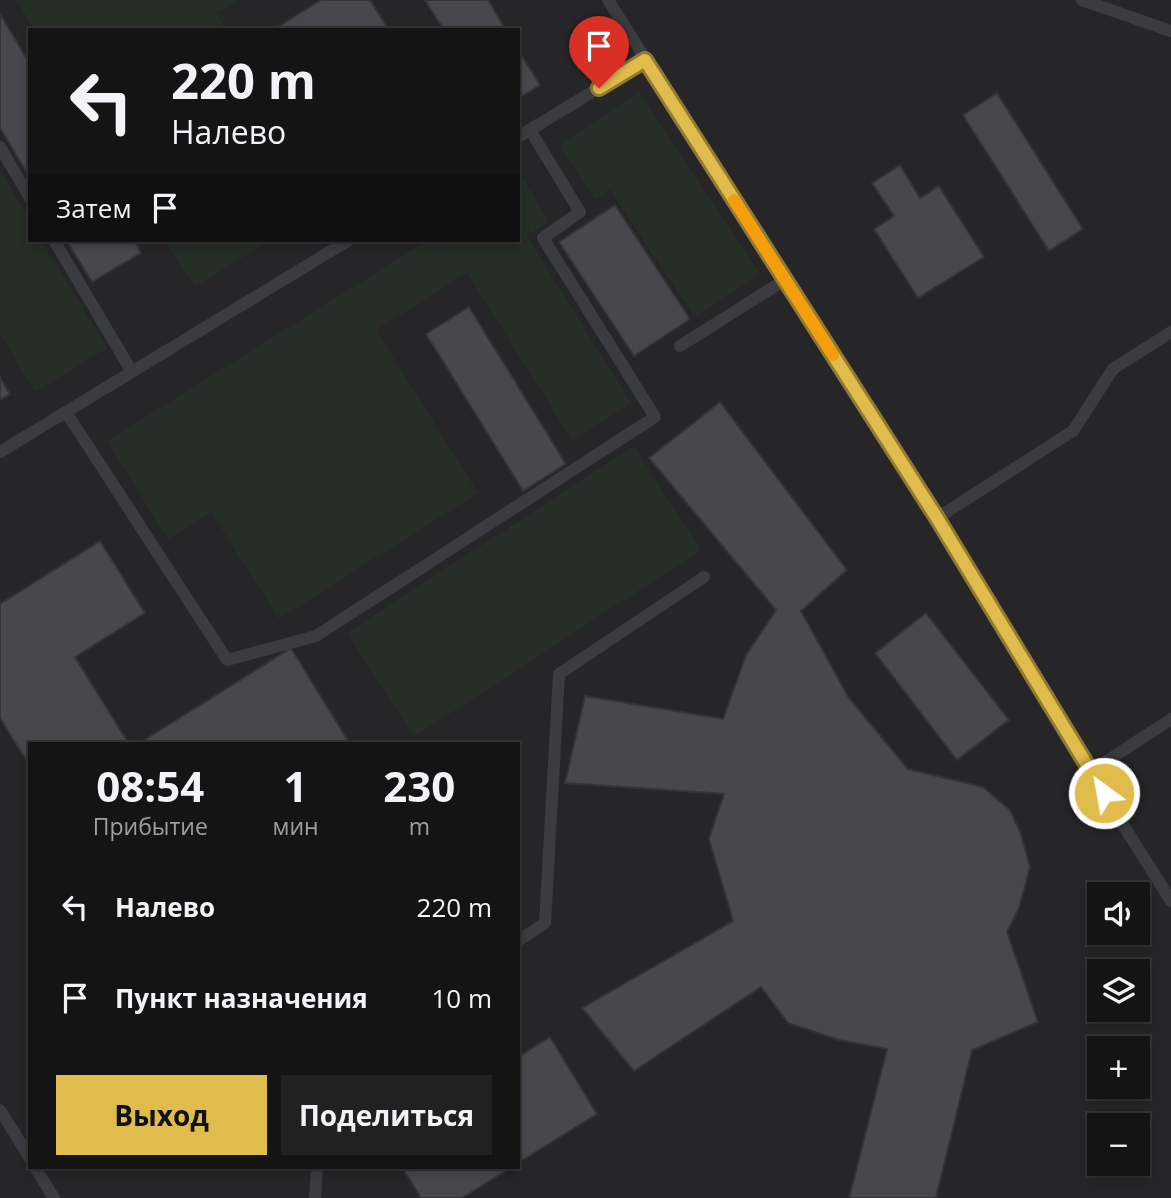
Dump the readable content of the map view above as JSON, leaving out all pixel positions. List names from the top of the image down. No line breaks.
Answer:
{"page":{"turn":["220 m","Налево"],"then":"Затем","eta":["08:54","Прибытие","1","мин","230","m"],"list":[{"name":"Налево","value":"220 m"},{"name":"Пункт назначения","value":"10 m"}],"map_buttons":["+","−"],"buttons":["Выход","Поделиться"]}}
